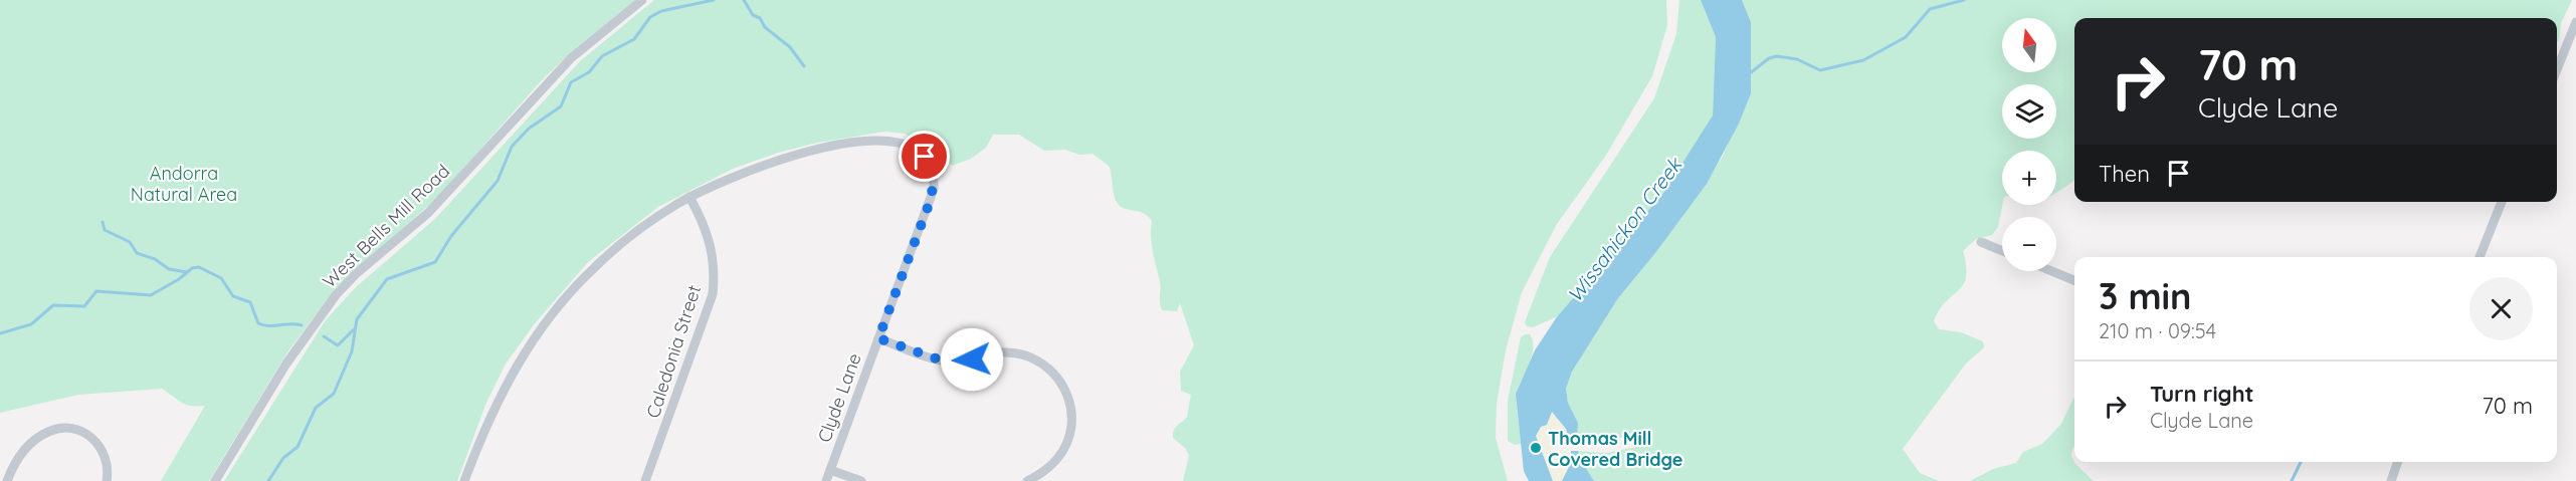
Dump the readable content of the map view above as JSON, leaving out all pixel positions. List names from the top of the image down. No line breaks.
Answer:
{"streets":{"street":["West Bells Mill Road","Caledonia Street","Clyde Lane"]},"crossings":[["Caledonia Street","Clyde Lane"]],"water":["Wissahickon Creek"],"parks":["Andorra Natural Area"],"places":["Thomas Mill Covered Bridge"],"north":"top","page":{"map_buttons":["+","−"],"turn":["70 m","Clyde Lane"],"then":"Then","heading":["3 min","210 m · 09:54"],"list":[{"name":"Turn right","note":"Clyde Lane","value":"70 m"}]}}
